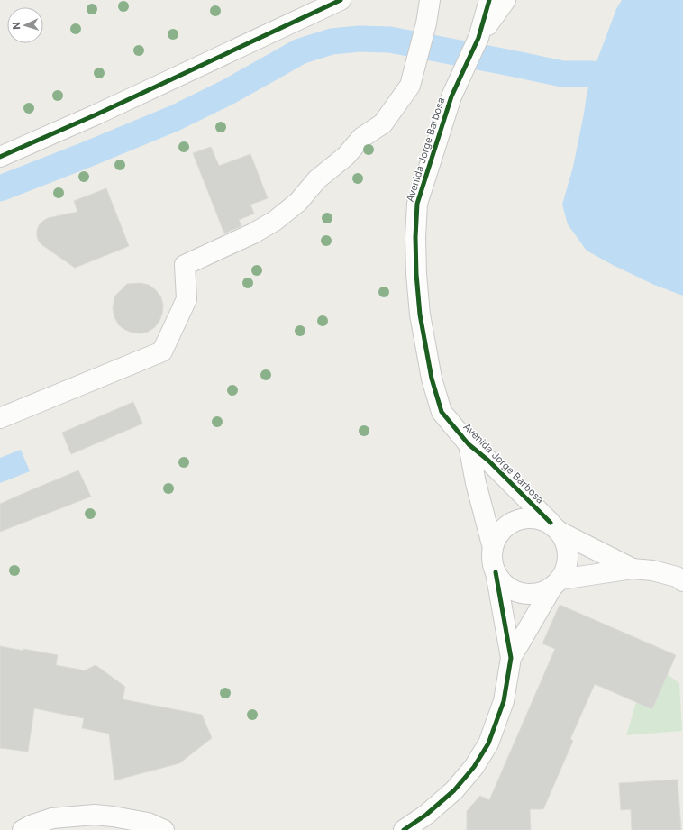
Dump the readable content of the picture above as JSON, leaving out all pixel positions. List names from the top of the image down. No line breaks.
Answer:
{"streets":{"street":["Avenida Jorge Barbosa"]},"north":"left"}
